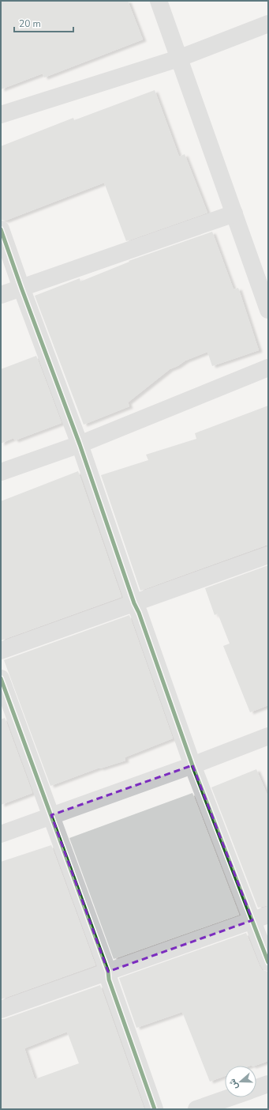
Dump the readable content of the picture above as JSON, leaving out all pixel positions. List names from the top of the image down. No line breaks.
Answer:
{"scale_bar":"20 m","north":"left"}
